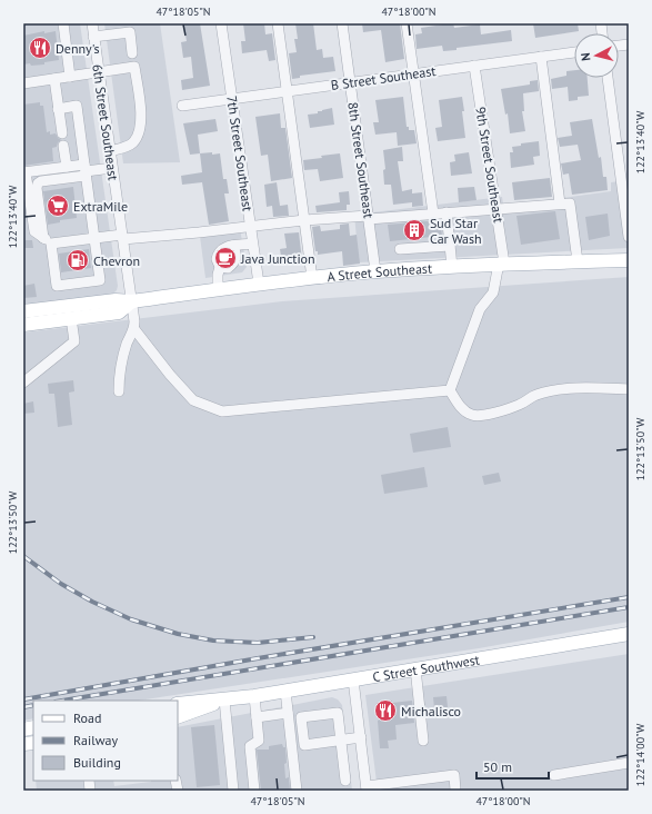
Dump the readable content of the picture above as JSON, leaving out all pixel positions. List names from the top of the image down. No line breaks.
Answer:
{"streets":{"main road":["A Street Southeast","C Street Southwest"],"street":["B Street Southeast","6th Street Southeast","7th Street Southeast","8th Street Southeast","9th Street Southeast"]},"crossings":[["B Street Southeast","7th Street Southeast"],["B Street Southeast","8th Street Southeast"],["B Street Southeast","9th Street Southeast"],["6th Street Southeast","A Street Southeast"],["7th Street Southeast","A Street Southeast"],["8th Street Southeast","A Street Southeast"],["9th Street Southeast","A Street Southeast"]],"places":{"restaurant":["Denny's","Michalisco"],"supermarket":["ExtraMile"],"building":["Sud Star Car Wash"],"cafe":["Java Junction"],"fuel station":["Chevron"]},"legend":["Road","Railway","Building"],"scale_bar":"50 m","north":"left","coordinates":["47°18'05\"N","47°18'00\"N","122°13'40\"W","122°13'50\"W","122°14'00\"W"]}
